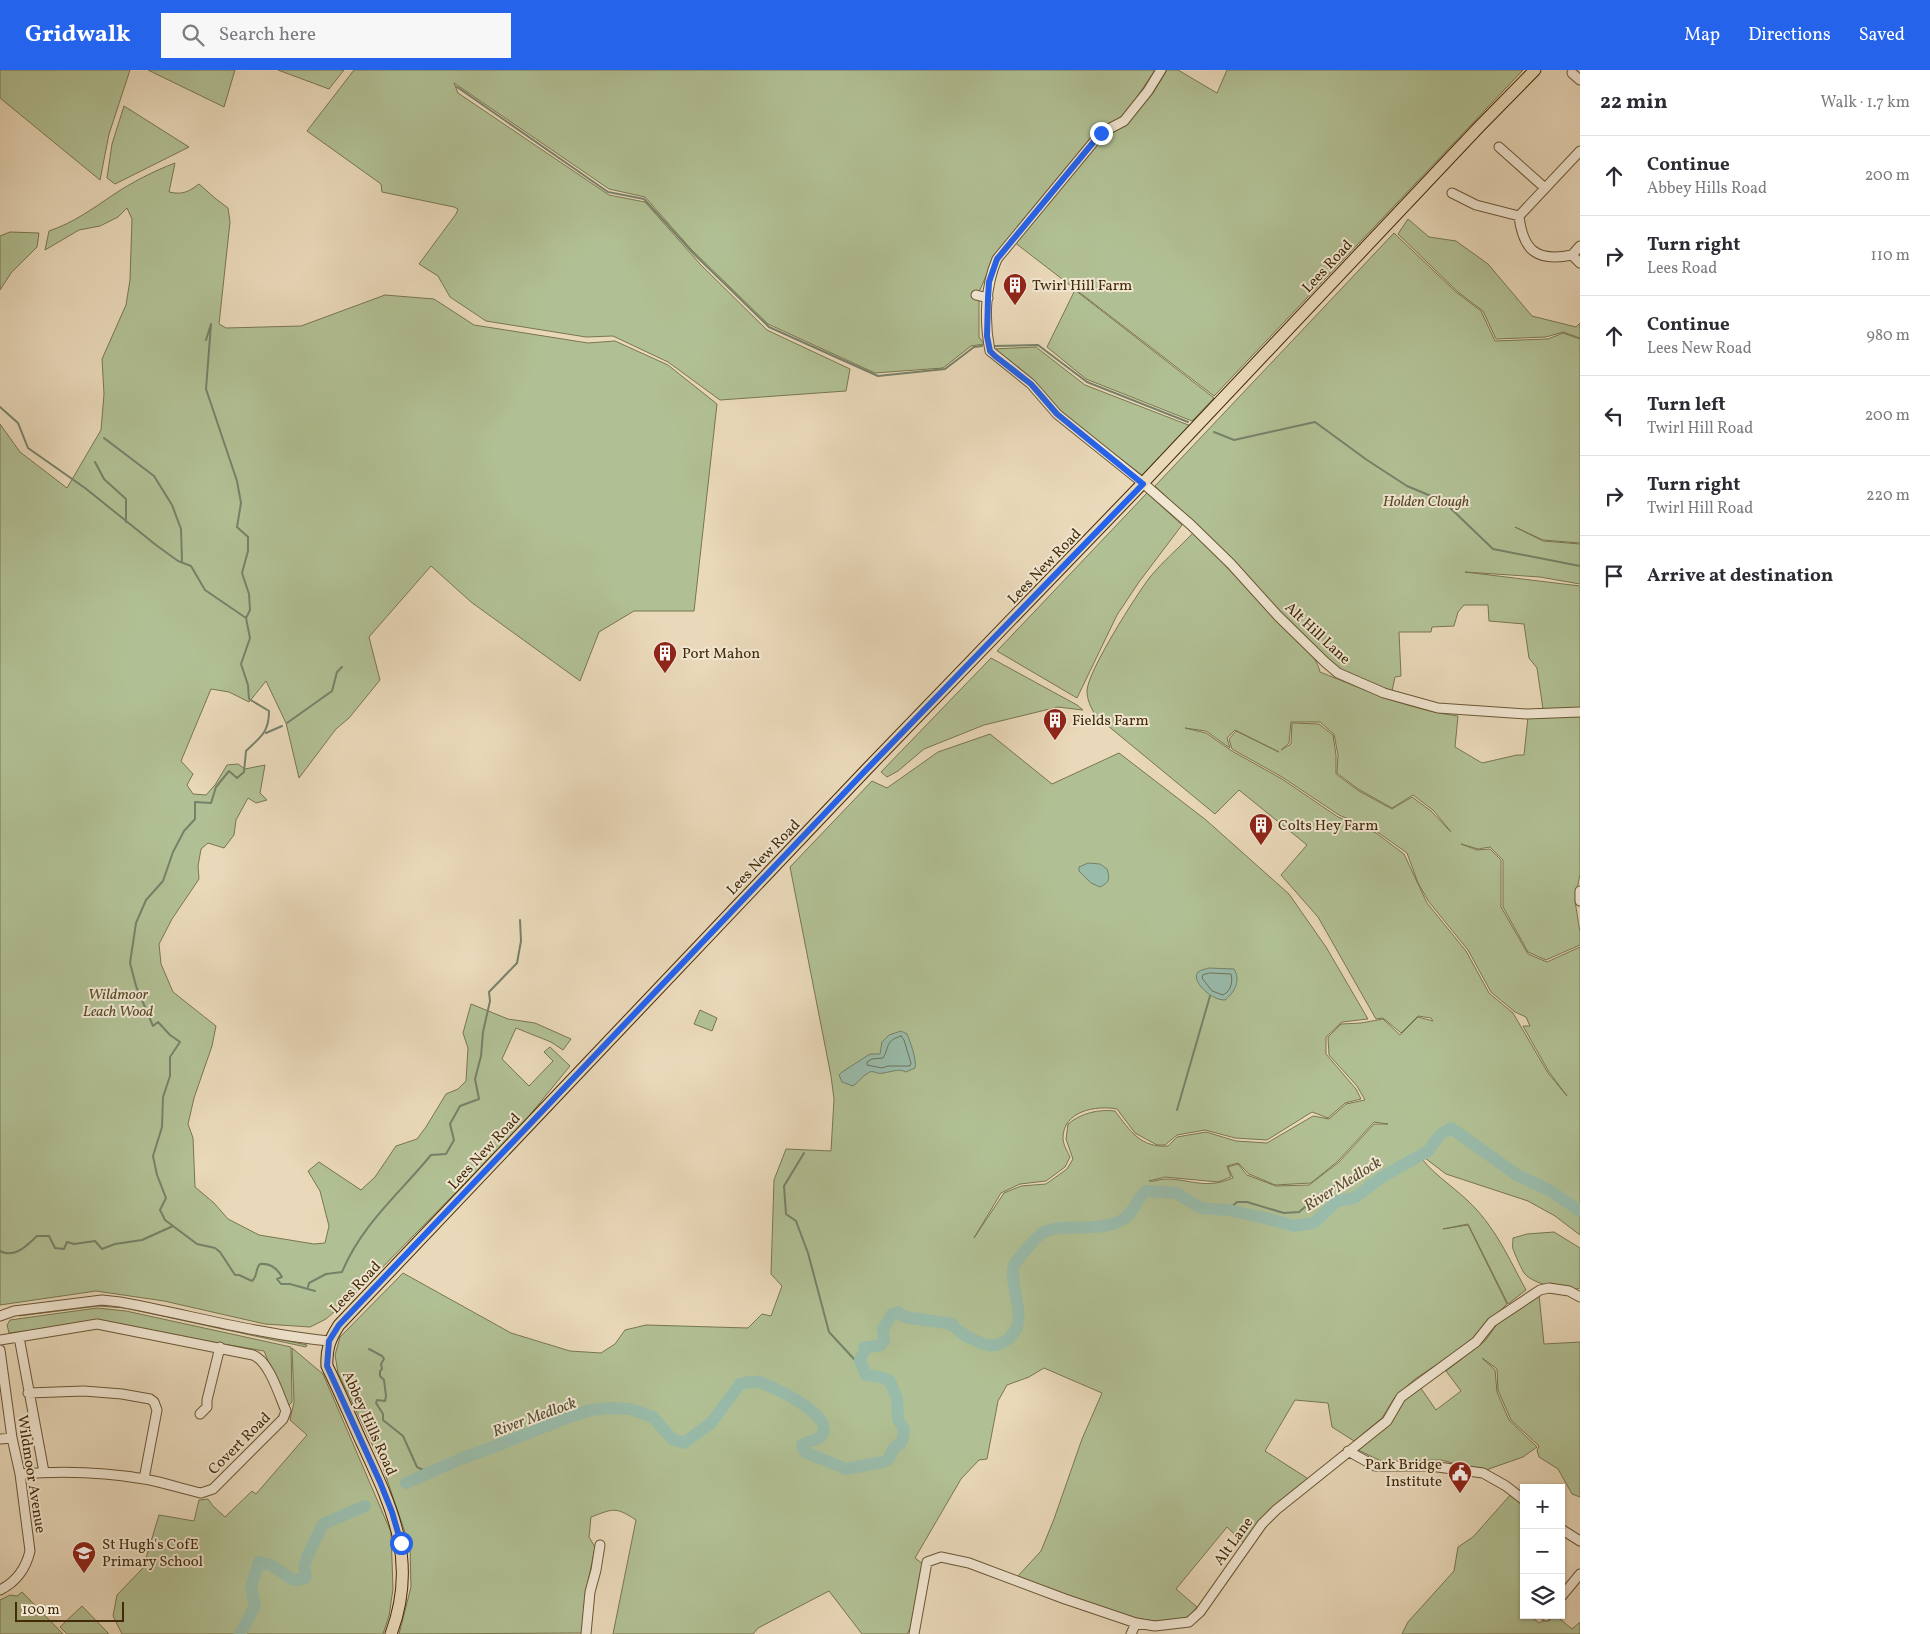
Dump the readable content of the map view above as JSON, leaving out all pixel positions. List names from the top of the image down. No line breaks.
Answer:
{"streets":{"main road":["Lees Road","Lees New Road","Abbey Hills Road"],"street":["Alt Hill Lane","Covert Road","Wildmoor Avenue","Alt Lane"]},"crossings":[["Lees Road","Lees New Road"],["Lees Road","Alt Hill Lane"],["Lees Road","Abbey Hills Road"],["Lees New Road","Alt Hill Lane"],["Covert Road","Wildmoor Avenue"]],"water":["River Medlock"],"parks":["Holden Clough","Wildmoor Leach Wood"],"places":{"building":["Twirl Hill Farm","Port Mahon","Fields Farm","Colts Hey Farm"],"public building":["Park Bridge Institute"],"school or university":["St Hugh's CofE Primary School"]},"scale_bar":"100 m","page":{"header":"Gridwalk","search":"Search here","nav":["Map","Directions","Saved"],"heading":["22 min","Walk · 1.7 km"],"list":[["Continue","Abbey Hills Road","200 m"],["Turn right","Lees Road","110 m"],["Continue","Lees New Road","980 m"],["Turn left","Twirl Hill Road","200 m"],["Turn right","Twirl Hill Road","220 m"],"Arrive at destination"],"map_buttons":["+","−"],"scale":"100 m"}}
